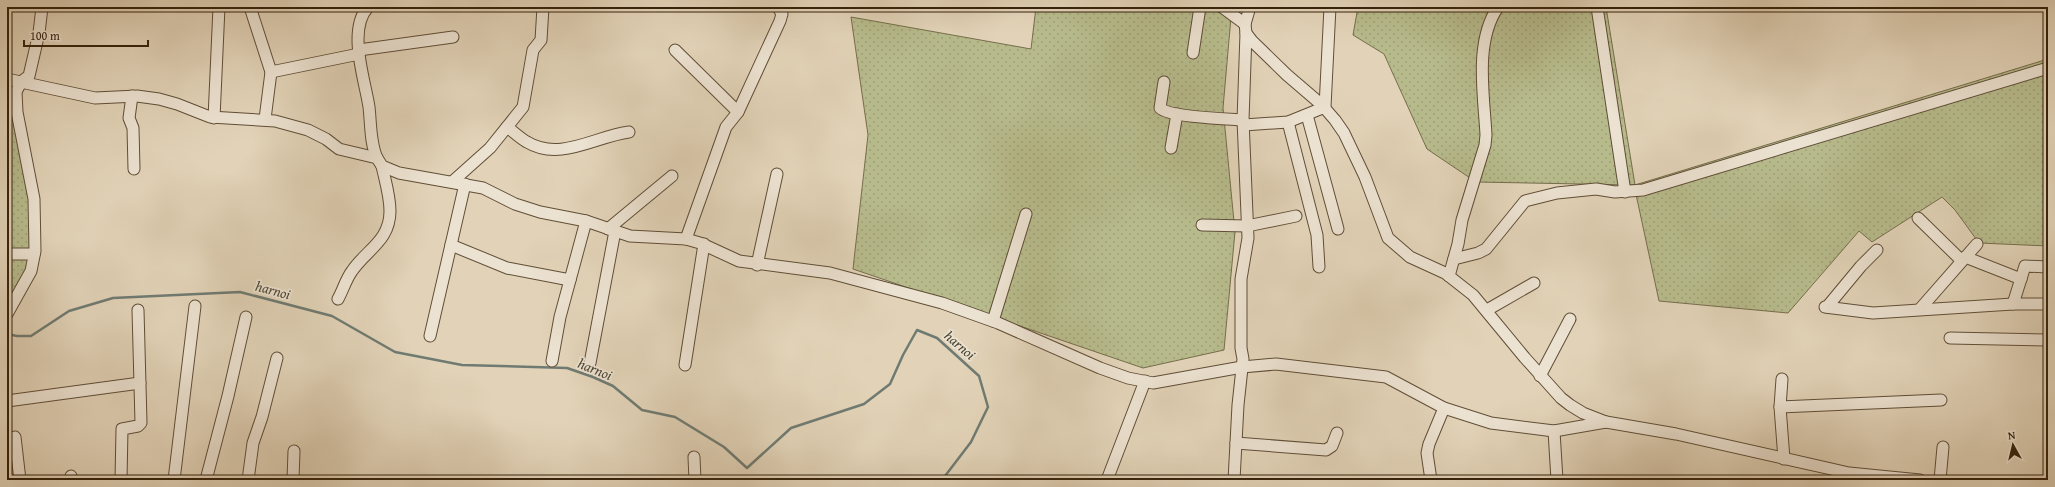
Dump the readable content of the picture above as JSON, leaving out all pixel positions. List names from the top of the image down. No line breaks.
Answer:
{"water":["harnoi"],"scale_bar":"100 m","north":"top"}
